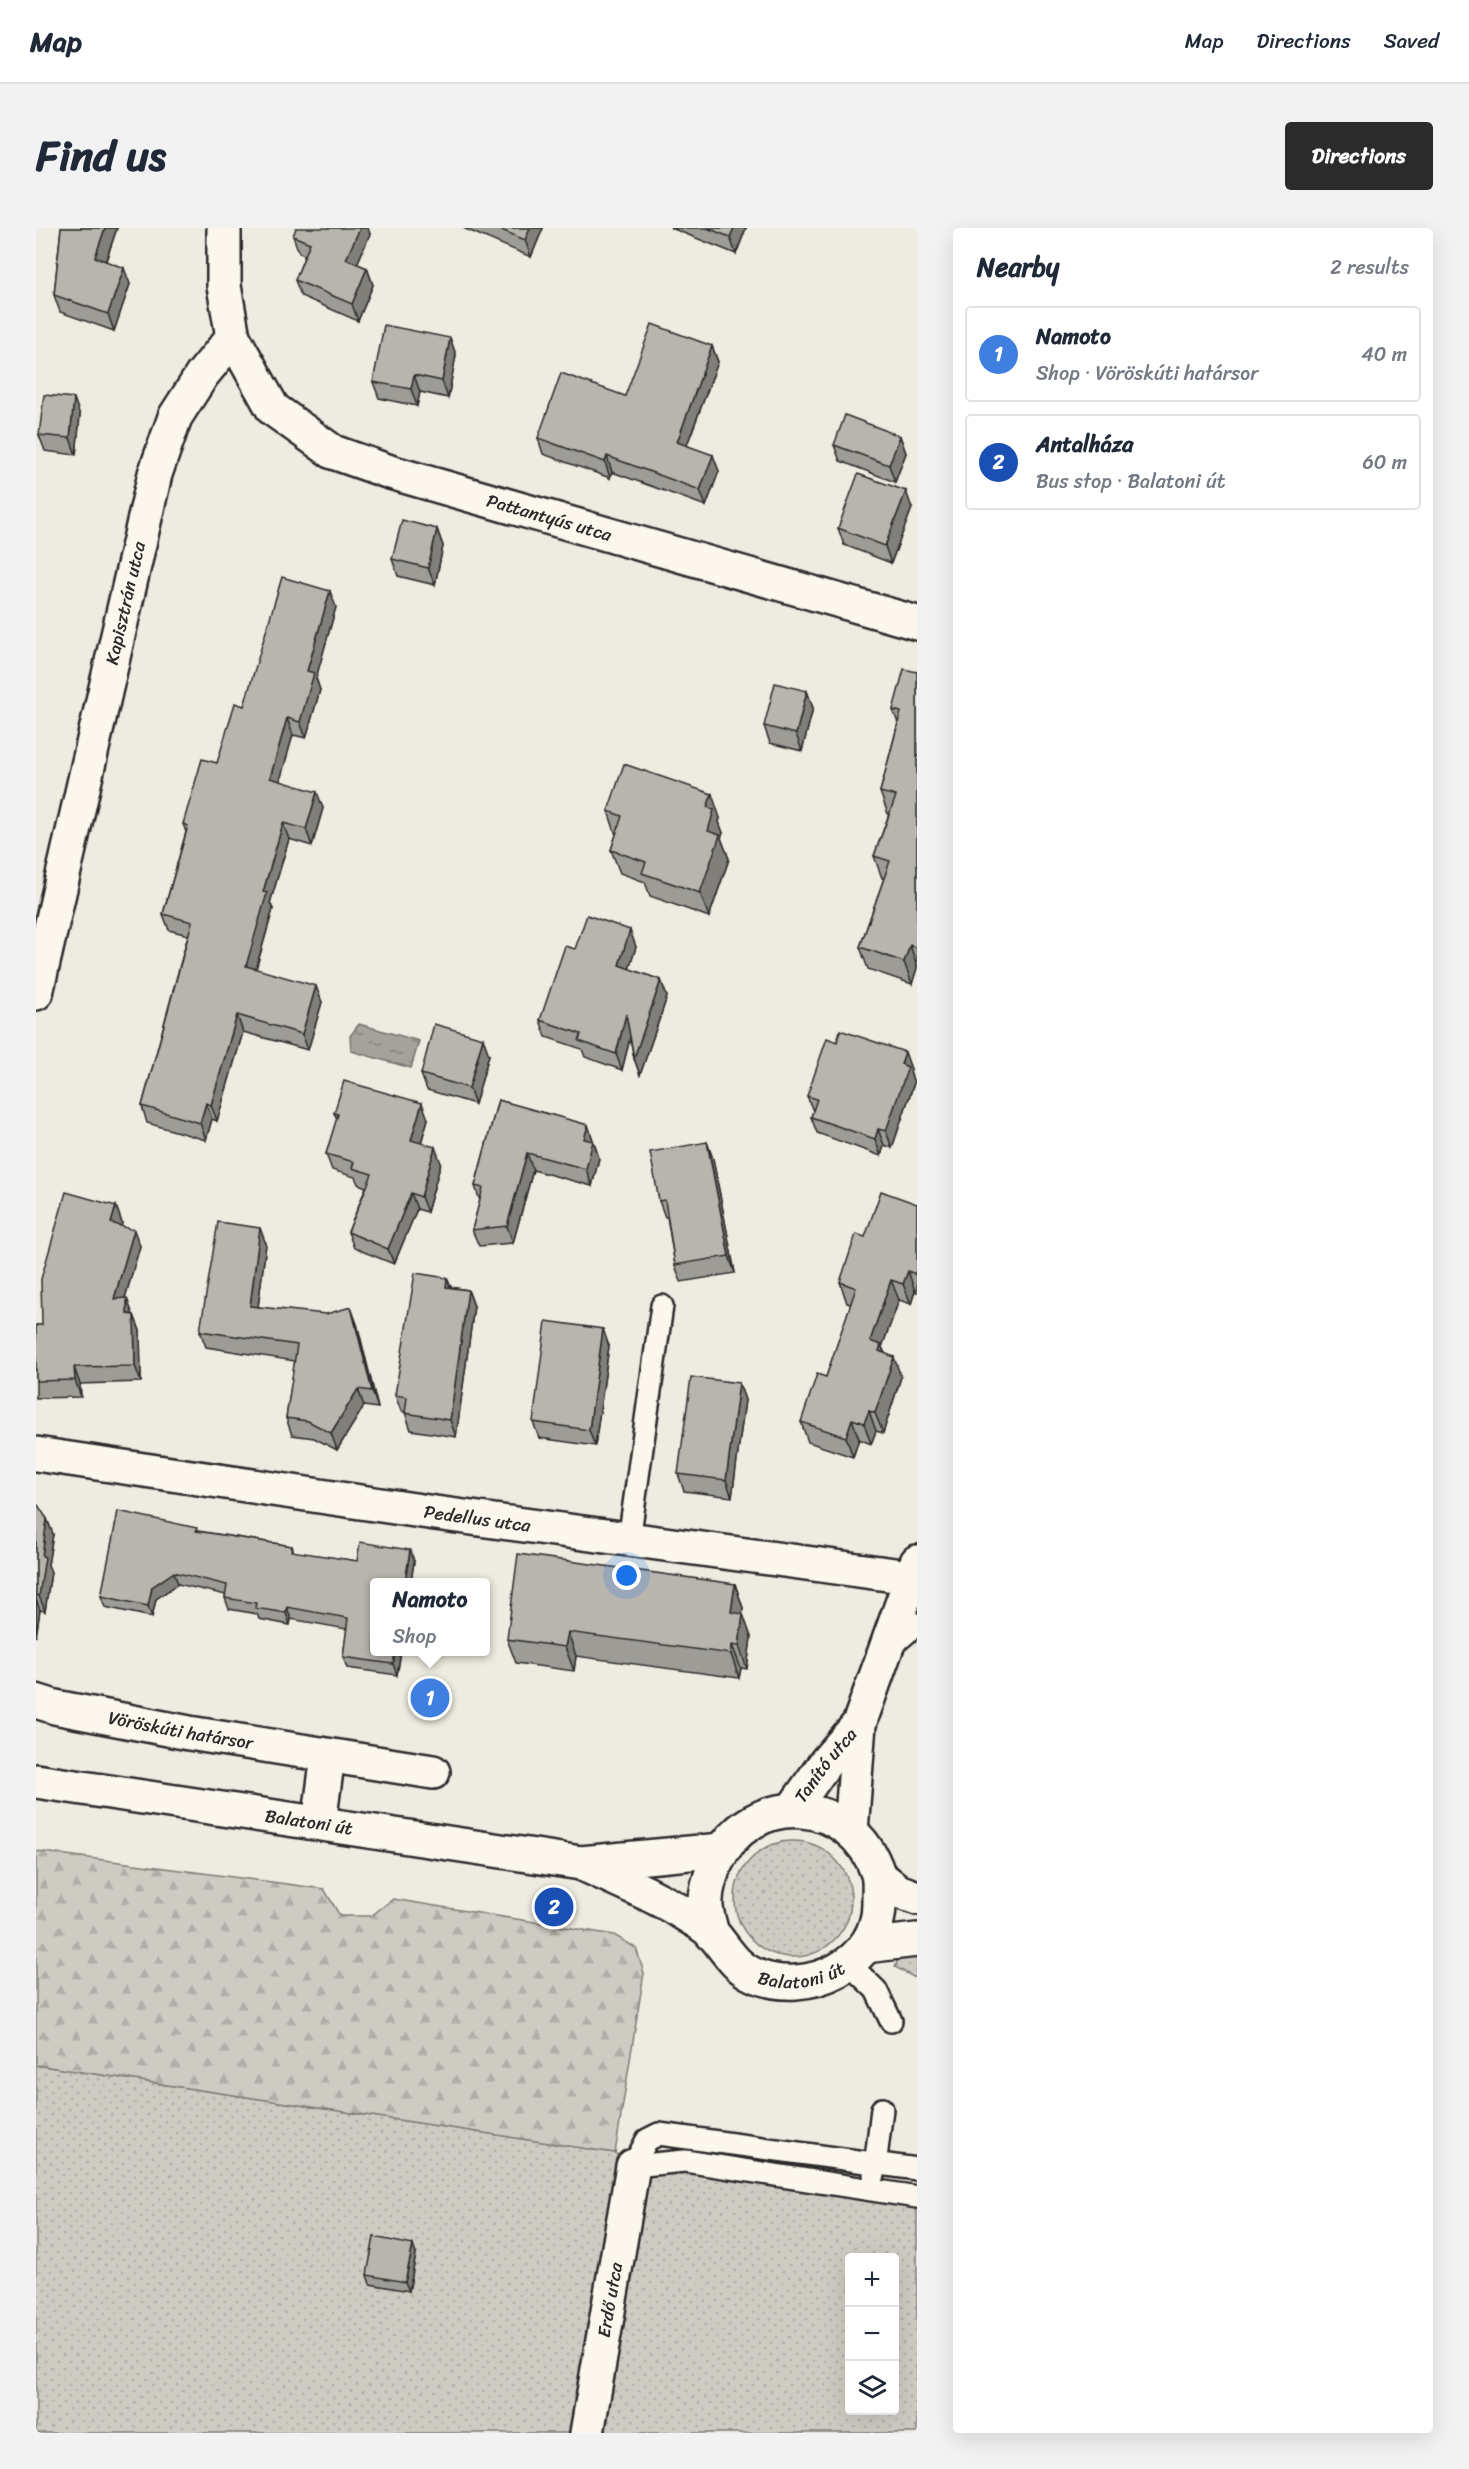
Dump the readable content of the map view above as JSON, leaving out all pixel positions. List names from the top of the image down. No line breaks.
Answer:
{"streets":{"street":["Pattantyús utca","Kapisztrán utca","Pedellus utca","Vöröskúti határsor","Tanító utca","Balatoni út","Erdő utca"]},"crossings":[["Pattantyús utca","Kapisztrán utca"],["Pedellus utca","Tanító utca"],["Tanító utca","Balatoni út"]],"page":{"header":"Map","nav":["Map","Directions","Saved"],"title":"Find us","buttons":"Directions","heading":["Nearby","2 results"],"list":[{"mark":"1","name":"Namoto","note":"Shop · Vöröskúti határsor","value":"40 m"},{"mark":"2","name":"Antalháza","note":"Bus stop · Balatoni út","value":"60 m"}],"popup":["Namoto","Shop"],"pins":["1","2"],"map_buttons":["+","−"]}}
